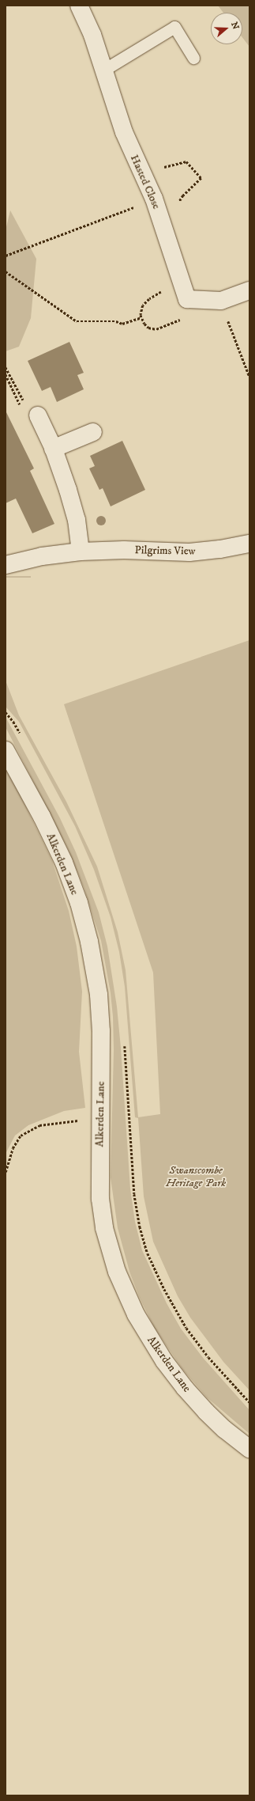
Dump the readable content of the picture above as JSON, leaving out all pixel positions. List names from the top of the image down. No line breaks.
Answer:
{"streets":{"street":["Hasted Close","Pilgrims View","Alkerden Lane"]},"parks":["Swanscombe Heritage Park"],"north":"right"}
